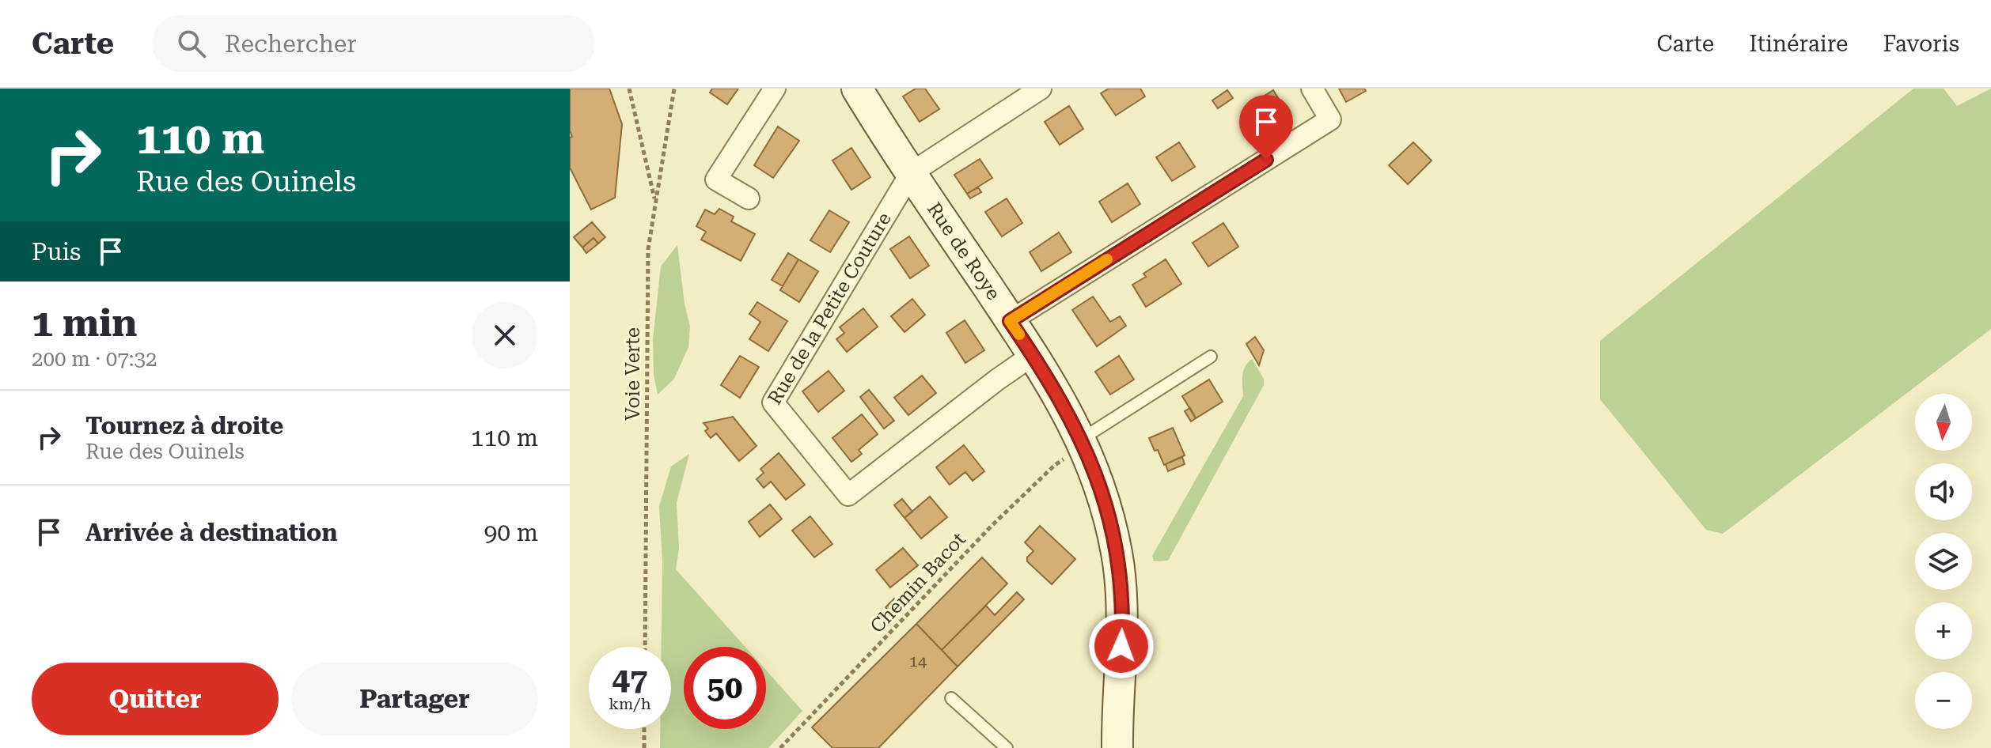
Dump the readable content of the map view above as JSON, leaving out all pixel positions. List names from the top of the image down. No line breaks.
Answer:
{"streets":{"main road":["Rue de Roye"],"street":["Rue de la Petite Couture"],"path":["Voie Verte","Chemin Bacot"]},"crossings":[["Rue de Roye","Rue de la Petite Couture"],["Rue de Roye","Chemin Bacot"]],"house_numbers":["14"],"north":"bottom","page":{"header":"Carte","search":"Rechercher","nav":["Carte","Itinéraire","Favoris"],"turn":["110 m","Rue des Ouinels"],"then":"Puis","heading":["1 min","200 m · 07:32"],"list":[{"name":"Tournez à droite","note":"Rue des Ouinels","value":"110 m"},{"name":"Arrivée à destination","value":"90 m"}],"map_buttons":["+","−"],"speed":"47 km/h","limit":"50","buttons":["Quitter","Partager"]}}
